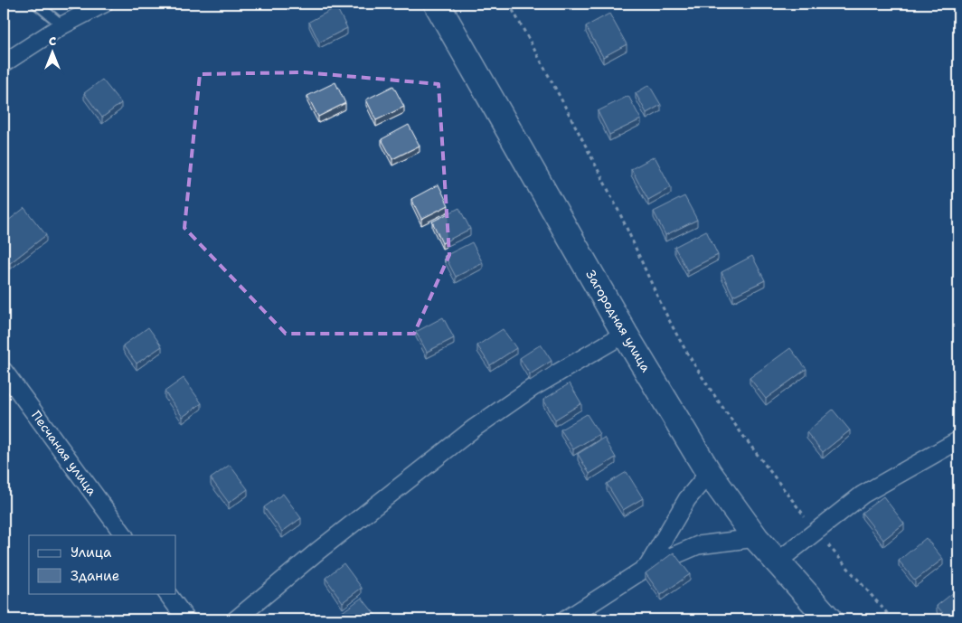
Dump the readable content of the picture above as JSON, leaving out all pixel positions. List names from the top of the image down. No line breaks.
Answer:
{"streets":{"street":["Загородная улица","Песчаная улица"]},"legend":["Улица","Здание"],"north":"top"}
